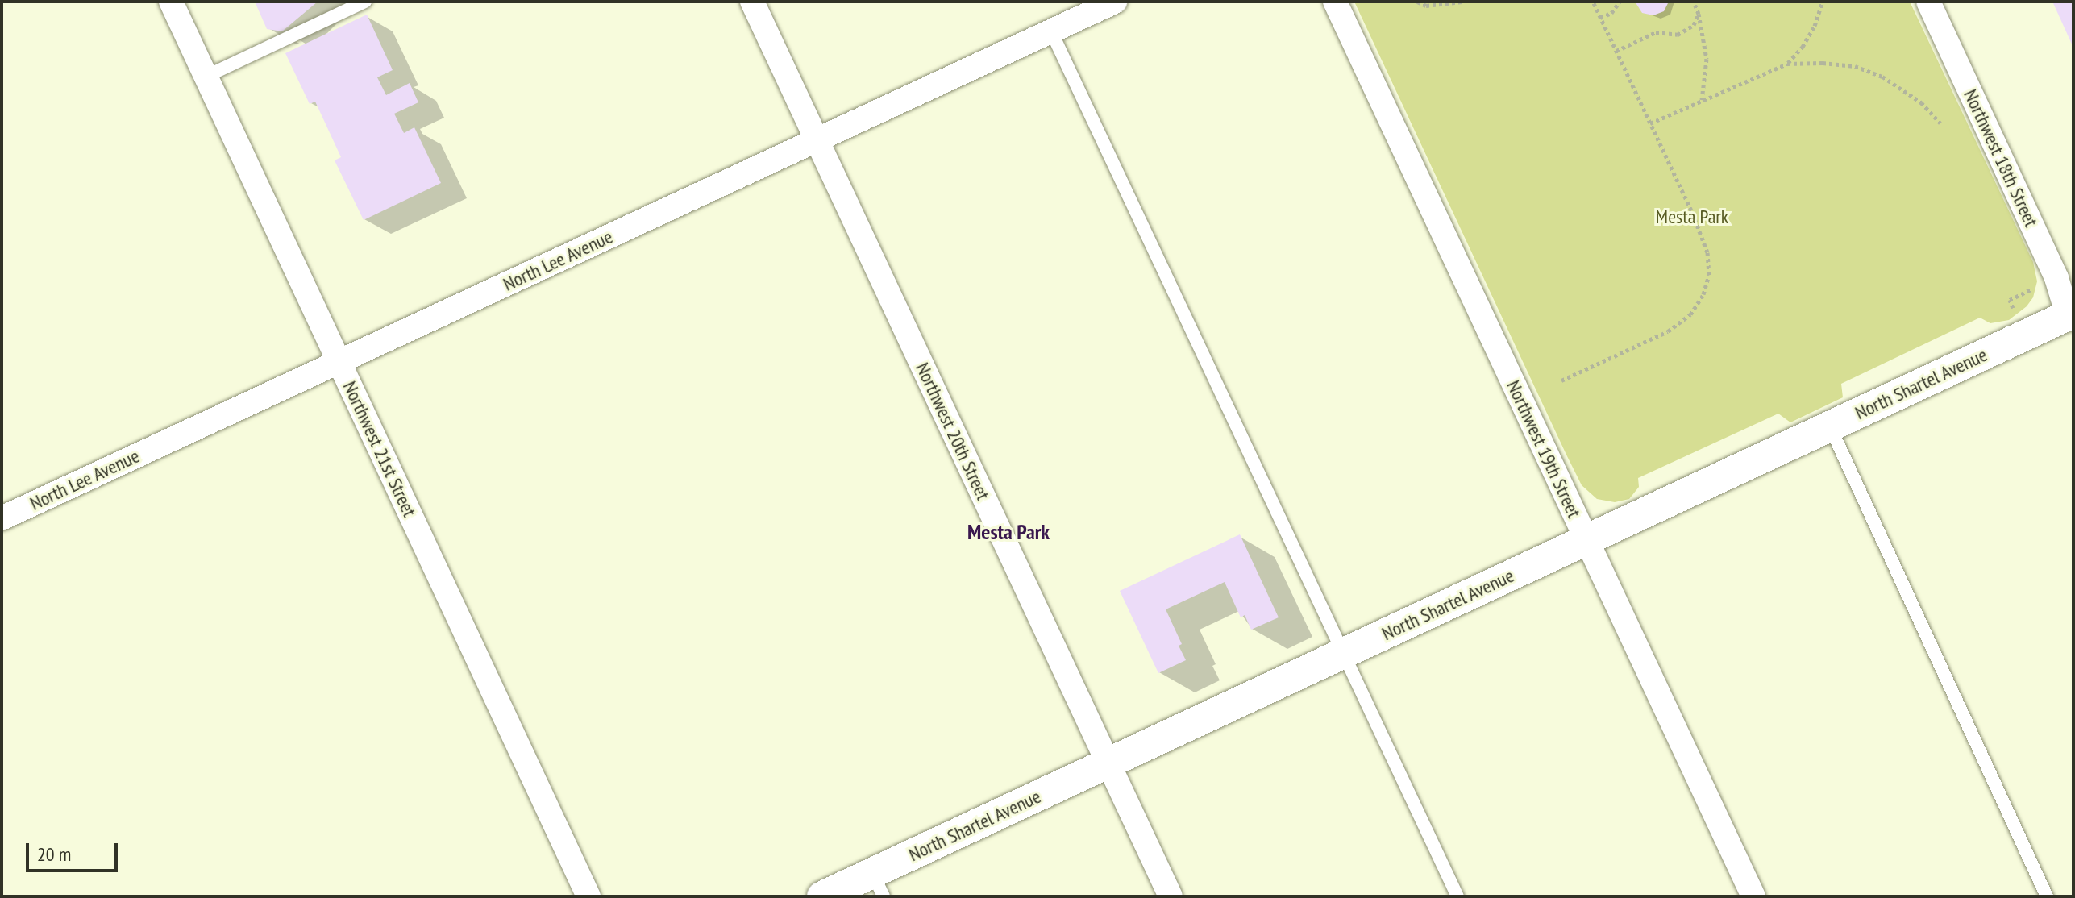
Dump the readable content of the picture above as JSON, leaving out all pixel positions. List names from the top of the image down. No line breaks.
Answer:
{"streets":{"street":["Northwest 18th Street","North Lee Avenue","North Shartel Avenue","Northwest 20th Street","Northwest 21st Street","Northwest 19th Street"]},"crossings":[["Northwest 18th Street","North Shartel Avenue"],["North Lee Avenue","Northwest 20th Street"],["North Lee Avenue","Northwest 21st Street"],["North Shartel Avenue","Northwest 20th Street"],["North Shartel Avenue","Northwest 19th Street"]],"districts":["Mesta Park"],"parks":["Mesta Park"],"scale_bar":"20 m"}
